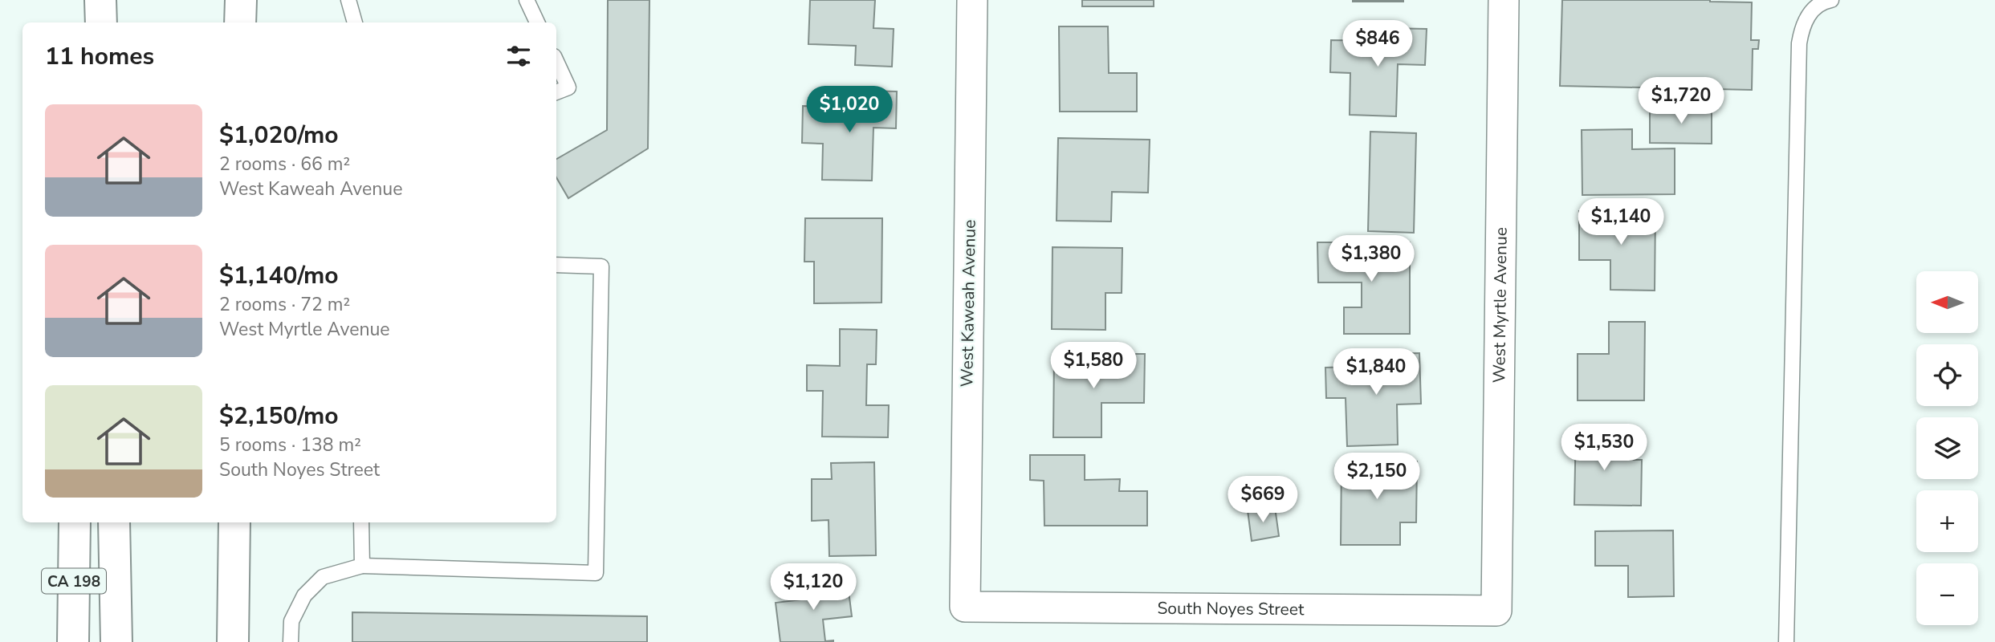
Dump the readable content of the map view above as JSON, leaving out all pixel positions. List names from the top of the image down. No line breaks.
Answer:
{"streets":{"main road":["CA 198"],"street":["West Kaweah Avenue","West Myrtle Avenue","South Noyes Street"]},"crossings":[["West Kaweah Avenue","South Noyes Street"],["West Myrtle Avenue","South Noyes Street"]],"north":"left","page":{"price":["$846","$1,720","$1,020","$1,140","$1,380","$1,580","$1,840","$1,530","$2,150","$669","$1,120"],"heading":"11 homes","list":[{"name":"$1,020/mo","note":"2 rooms · 66 m² · West Kaweah Avenue"},{"name":"$1,140/mo","note":"2 rooms · 72 m² · West Myrtle Avenue"},{"name":"$2,150/mo","note":"5 rooms · 138 m² · South Noyes Street"}],"map_buttons":["+","−"]}}
